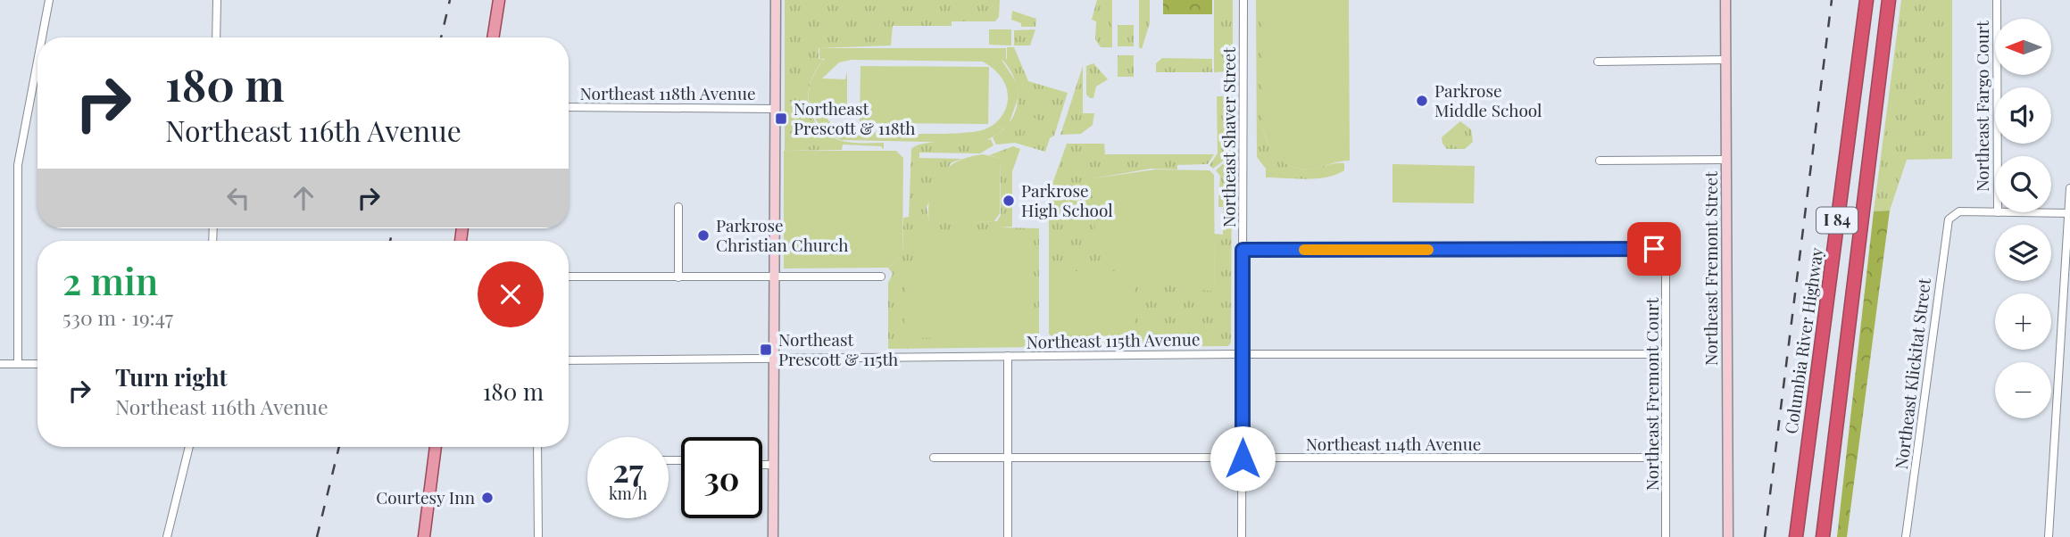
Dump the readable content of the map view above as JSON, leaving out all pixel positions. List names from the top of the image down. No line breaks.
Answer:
{"streets":{"highway":["I 84","Columbia River Highway"],"street":["Northeast 118th Avenue","Northeast Fargo Court","Northeast Shaver Street","Northeast Fremont Street","Northeast 115th Avenue","Northeast Klickitat Street","Northeast Fremont Court","Northeast 114th Avenue"]},"crossings":[["Northeast Shaver Street","Northeast 115th Avenue"],["Northeast Shaver Street","Northeast Fremont Court"],["Northeast Shaver Street","Northeast 114th Avenue"],["Northeast 115th Avenue","Northeast Fremont Court"],["Northeast Fremont Court","Northeast 114th Avenue"]],"places":{"other":["Parkrose Middle School","Parkrose High School","Parkrose Christian Church","Courtesy Inn"],"transit":["Northeast Prescott & 118th","Northeast Prescott & 115th"]},"north":"left","page":{"map_buttons":["+","−"],"turn":["180 m","Northeast 116th Avenue"],"heading":["2 min","530 m · 19:47"],"list":[{"name":"Turn right","note":"Northeast 116th Avenue","value":"180 m"}],"speed":"27 km/h","limit":"30"}}
